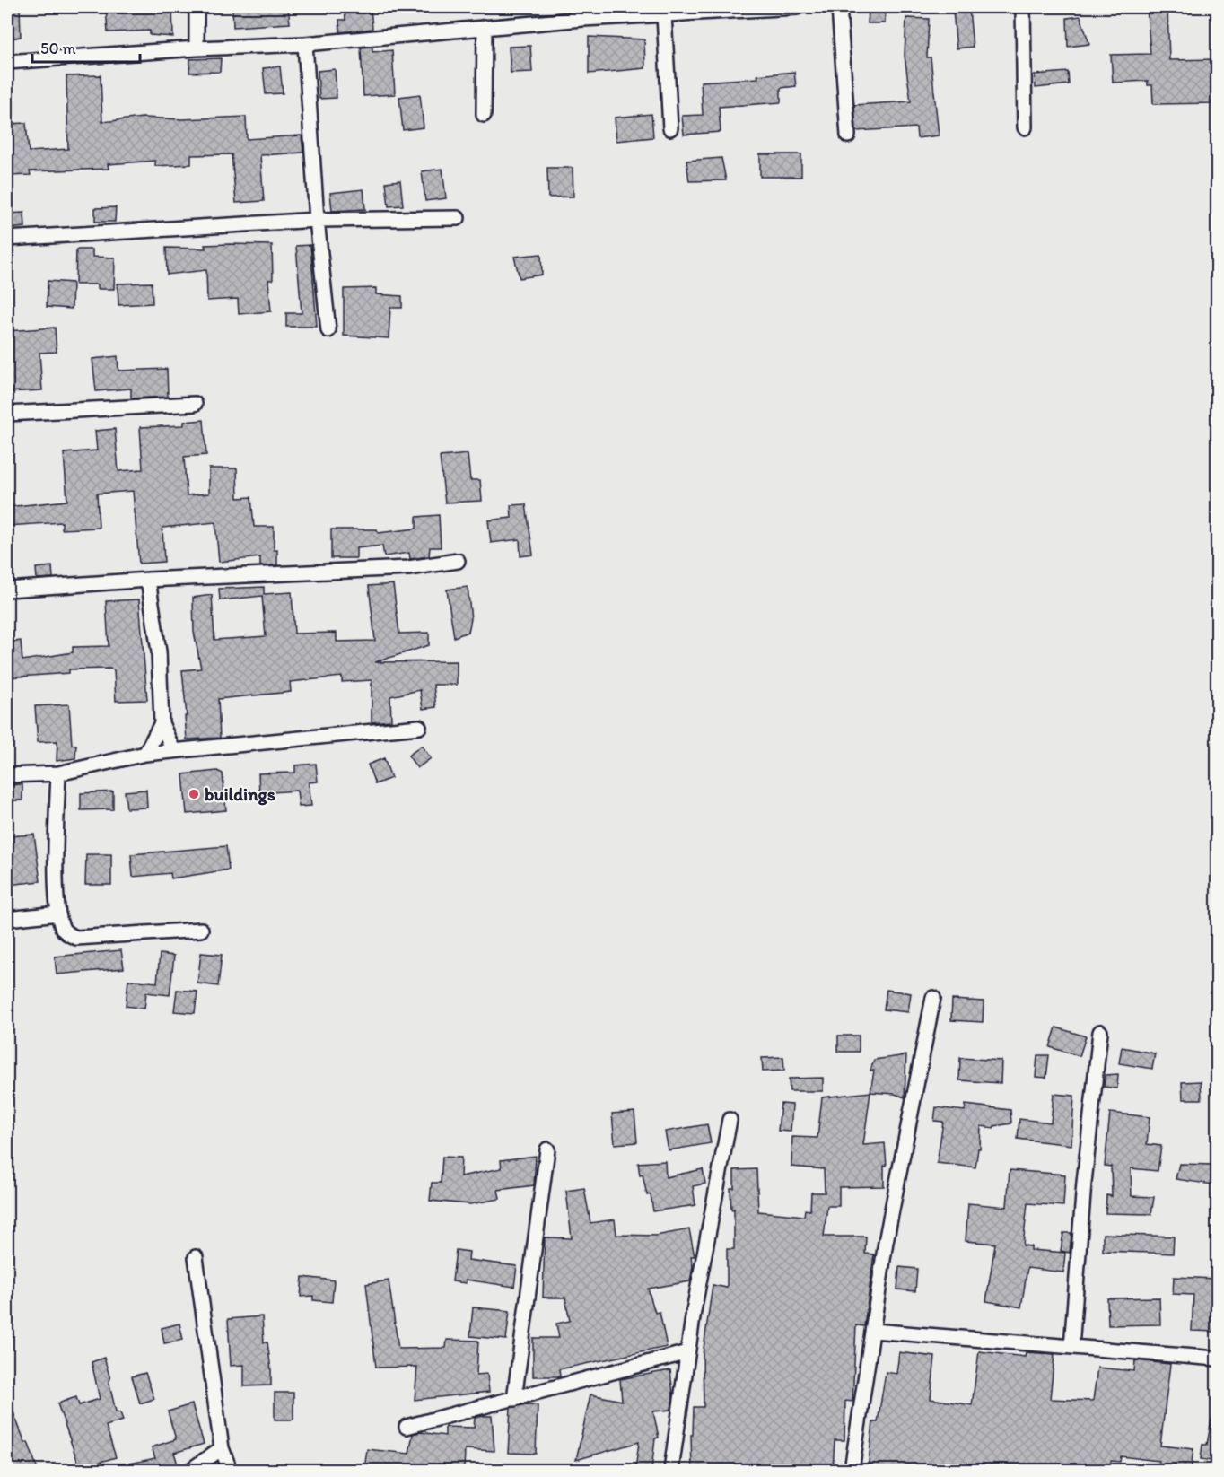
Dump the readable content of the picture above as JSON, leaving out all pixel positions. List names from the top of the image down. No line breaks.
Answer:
{"places":["buildings"],"scale_bar":"50 m"}
